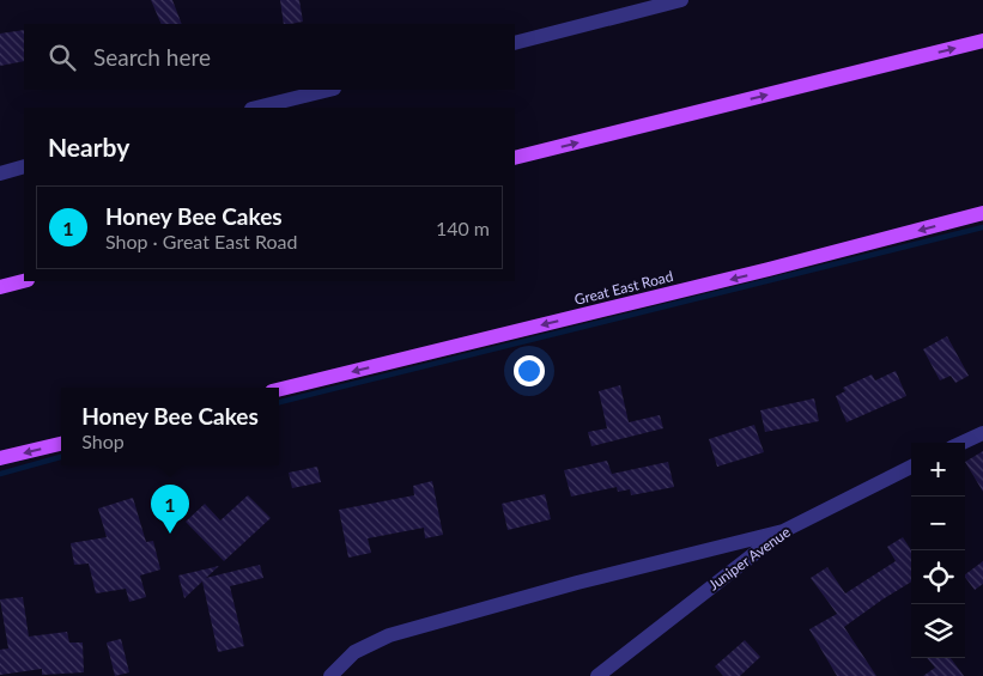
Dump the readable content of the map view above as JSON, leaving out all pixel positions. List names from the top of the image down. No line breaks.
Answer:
{"streets":{"main road":["Great East Road"],"street":["Juniper Avenue"]},"one_way":["Great East Road"],"page":{"search":"Search here","heading":"Nearby","list":[{"mark":"1","name":"Honey Bee Cakes","note":"Shop · Great East Road","value":"140 m"}],"popup":["Honey Bee Cakes","Shop"],"map_buttons":["+","−"],"pins":"1"}}
